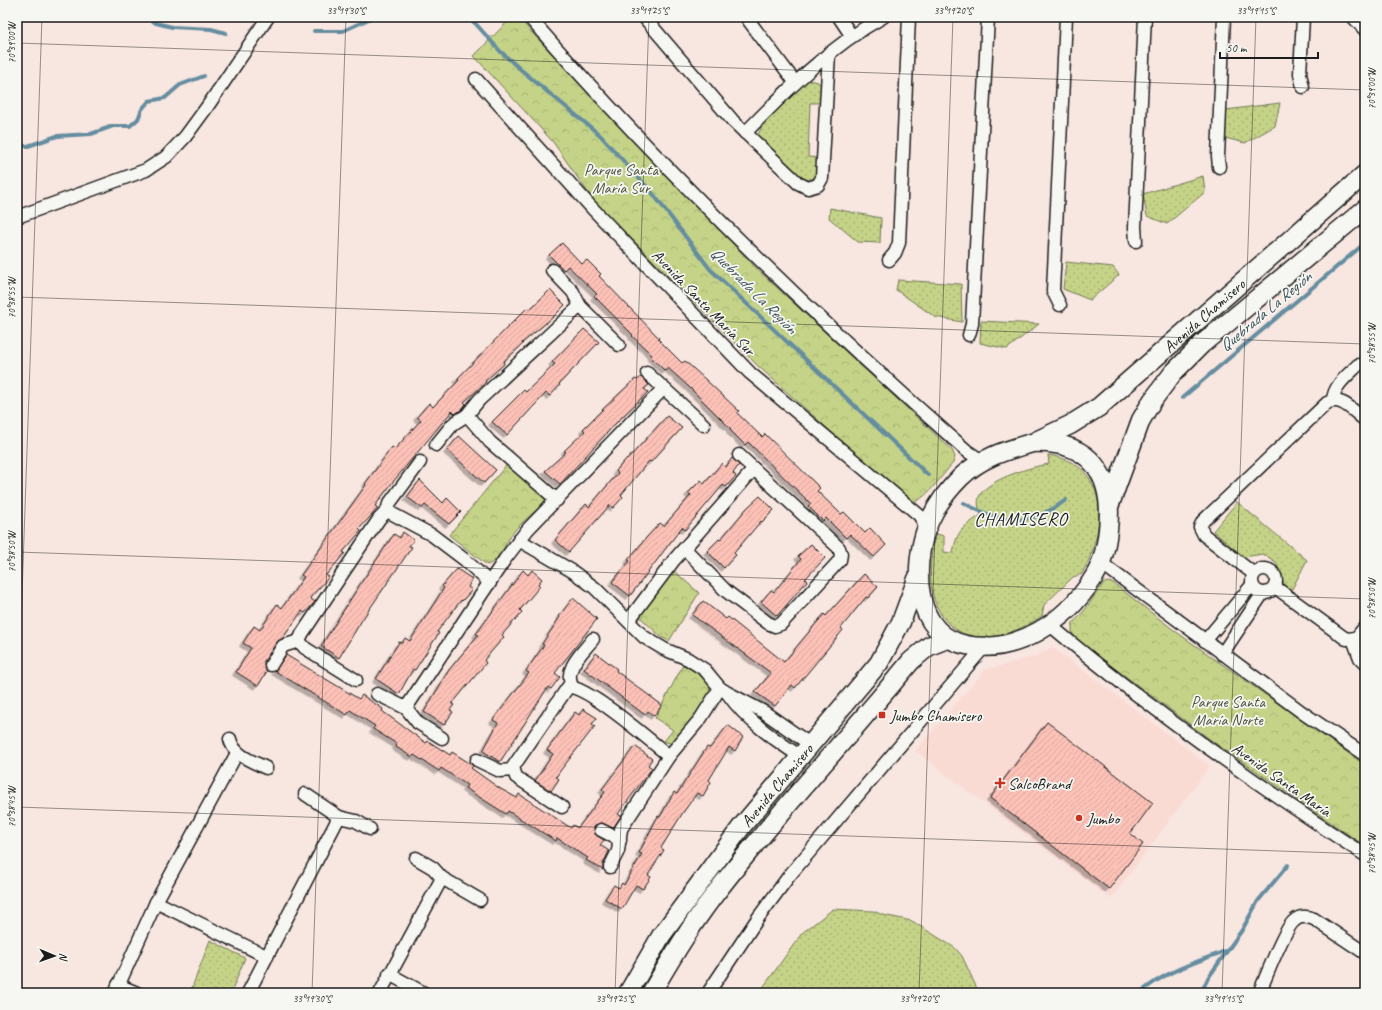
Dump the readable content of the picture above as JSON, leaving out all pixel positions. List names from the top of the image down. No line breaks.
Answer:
{"streets":{"street":["Avenida Santa María Sur","Avenida Chamisero","Avenida Santa María"]},"districts":["CHAMISERO"],"water":["Quebrada La Región"],"parks":["Parque Santa María Sur","Parque Santa María Norte"],"places":{"transit":["Jumbo Chamisero"],"health":["SalcoBrand"],"other":["Jumbo"]},"scale_bar":"50 m","north":"right","coordinates":["33°19'30\"S","33°19'25\"S","33°19'20\"S","33°19'15\"S","70°39'00\"W","70°38'55\"W","70°38'50\"W","70°38'45\"W"]}
